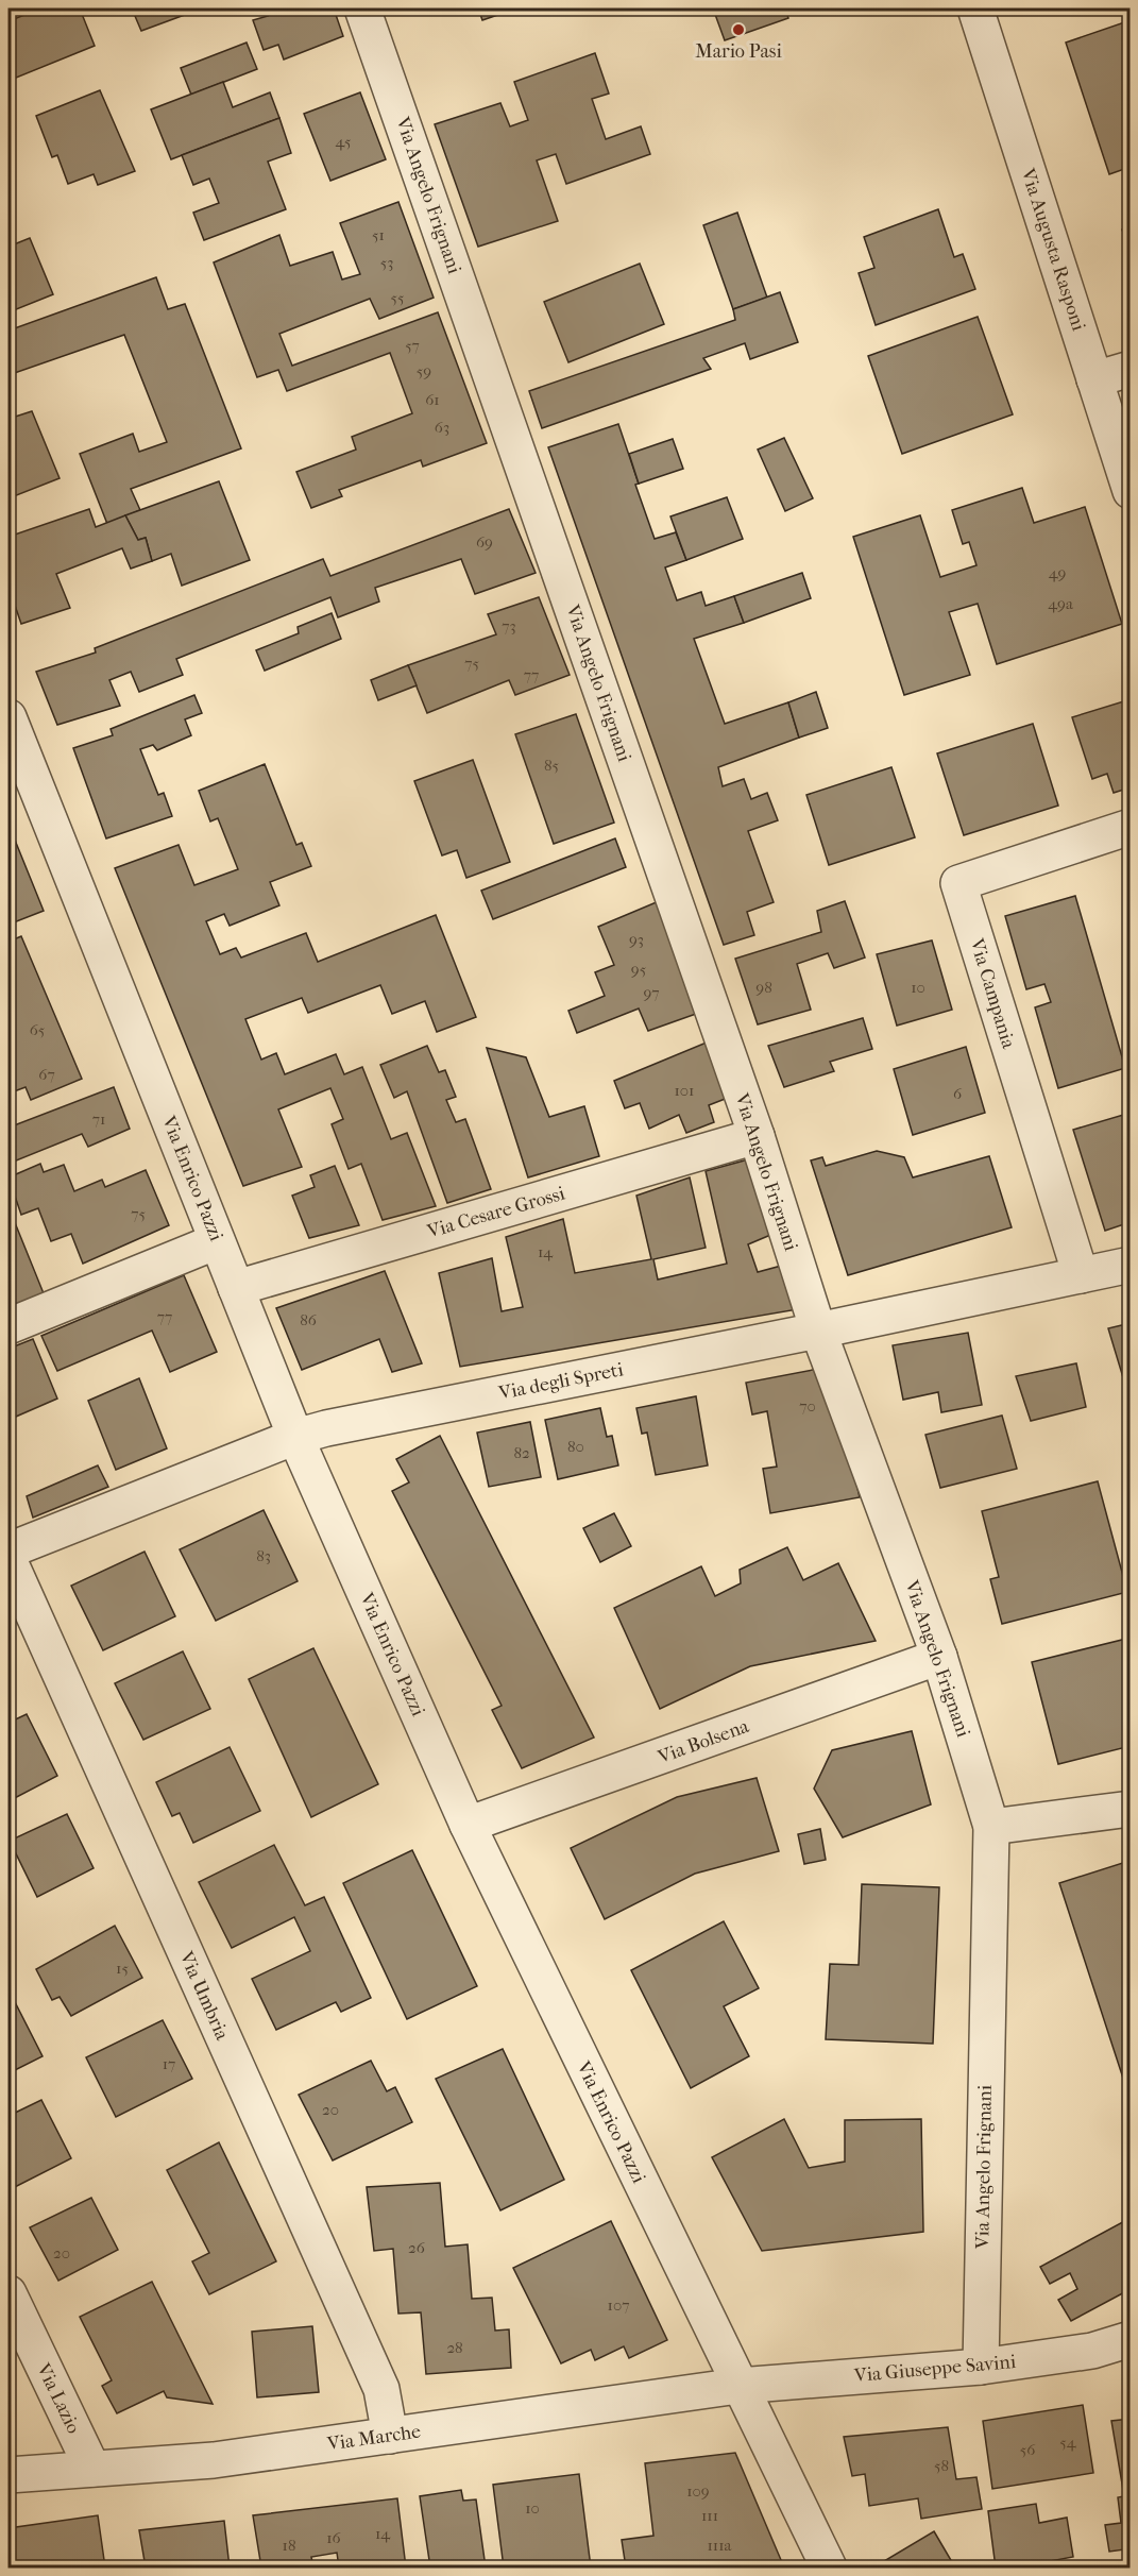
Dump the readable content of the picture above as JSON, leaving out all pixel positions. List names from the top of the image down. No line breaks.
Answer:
{"streets":{"street":["Via Angelo Frignani","Via Augusta Rasponi","Via Campania","Via Enrico Pazzi","Via Cesare Grossi","Via degli Spreti","Via Bolsena","Via Umbria","Via Giuseppe Savini","Via Lazio","Via Marche"]},"crossings":[["Via Angelo Frignani","Via Cesare Grossi"],["Via Angelo Frignani","Via degli Spreti"],["Via Angelo Frignani","Via Bolsena"],["Via Angelo Frignani","Via Giuseppe Savini"],["Via Campania","Via degli Spreti"],["Via Enrico Pazzi","Via Cesare Grossi"],["Via Enrico Pazzi","Via degli Spreti"],["Via Enrico Pazzi","Via Bolsena"],["Via Enrico Pazzi","Via Giuseppe Savini"],["Via Enrico Pazzi","Via Marche"],["Via Umbria","Via Marche"],["Via Giuseppe Savini","Via Marche"],["Via Lazio","Via Marche"]],"places":["Mario Pasi"],"house_numbers":["45","51","53","55","57","59","61","63","69","49","49a","73","75","77","85","93","95","98","10","97","65","67","101","6","71","75","14","77","86","70","80","82","83","15","17","20","26","20","107","28","54","56","58","109","10","111","14","16","18","111a"]}
